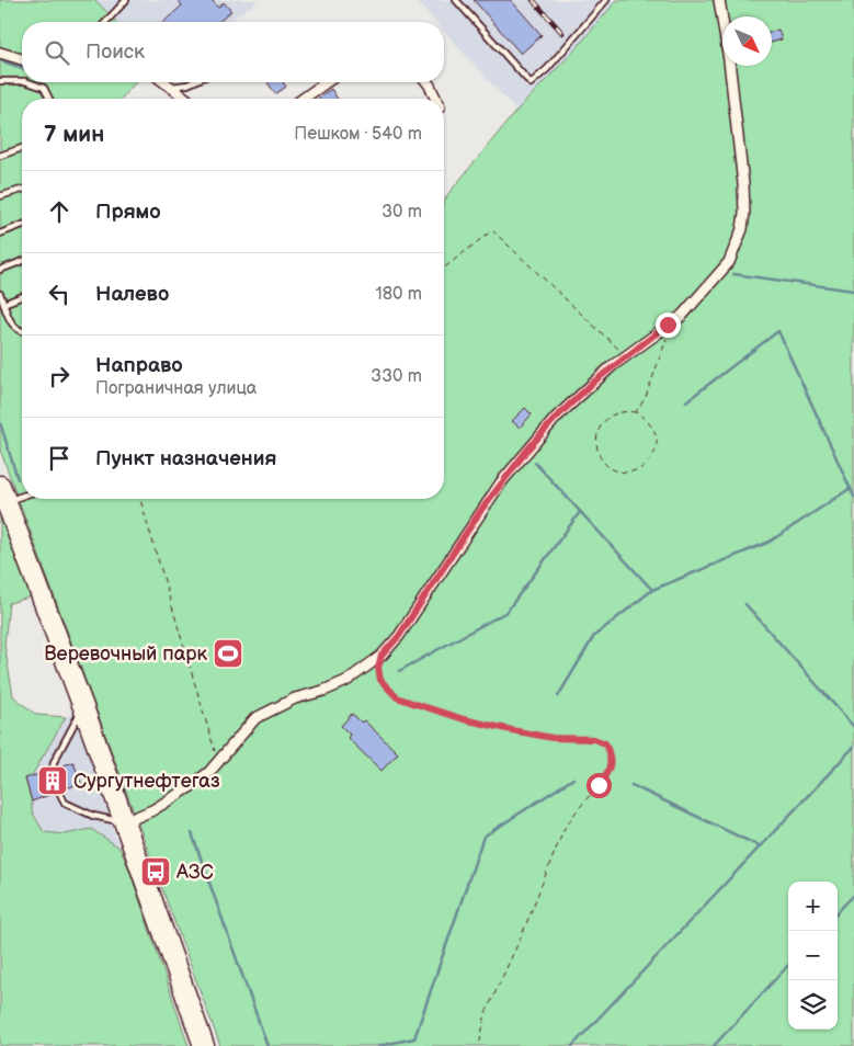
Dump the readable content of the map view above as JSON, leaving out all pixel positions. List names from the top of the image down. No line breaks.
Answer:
{"places":{"sports":["Веревочный парк"],"building":["Сургутнефтегаз"],"bus stop":["АЗС"]},"north":"bottom right","page":{"search":"Поиск","heading":["7 мин","Пешком · 540 m"],"list":[["Прямо","30 m"],["Налево","180 m"],["Направо","Пограничная улица","330 m"],"Пункт назначения"],"map_buttons":["+","−"]}}
